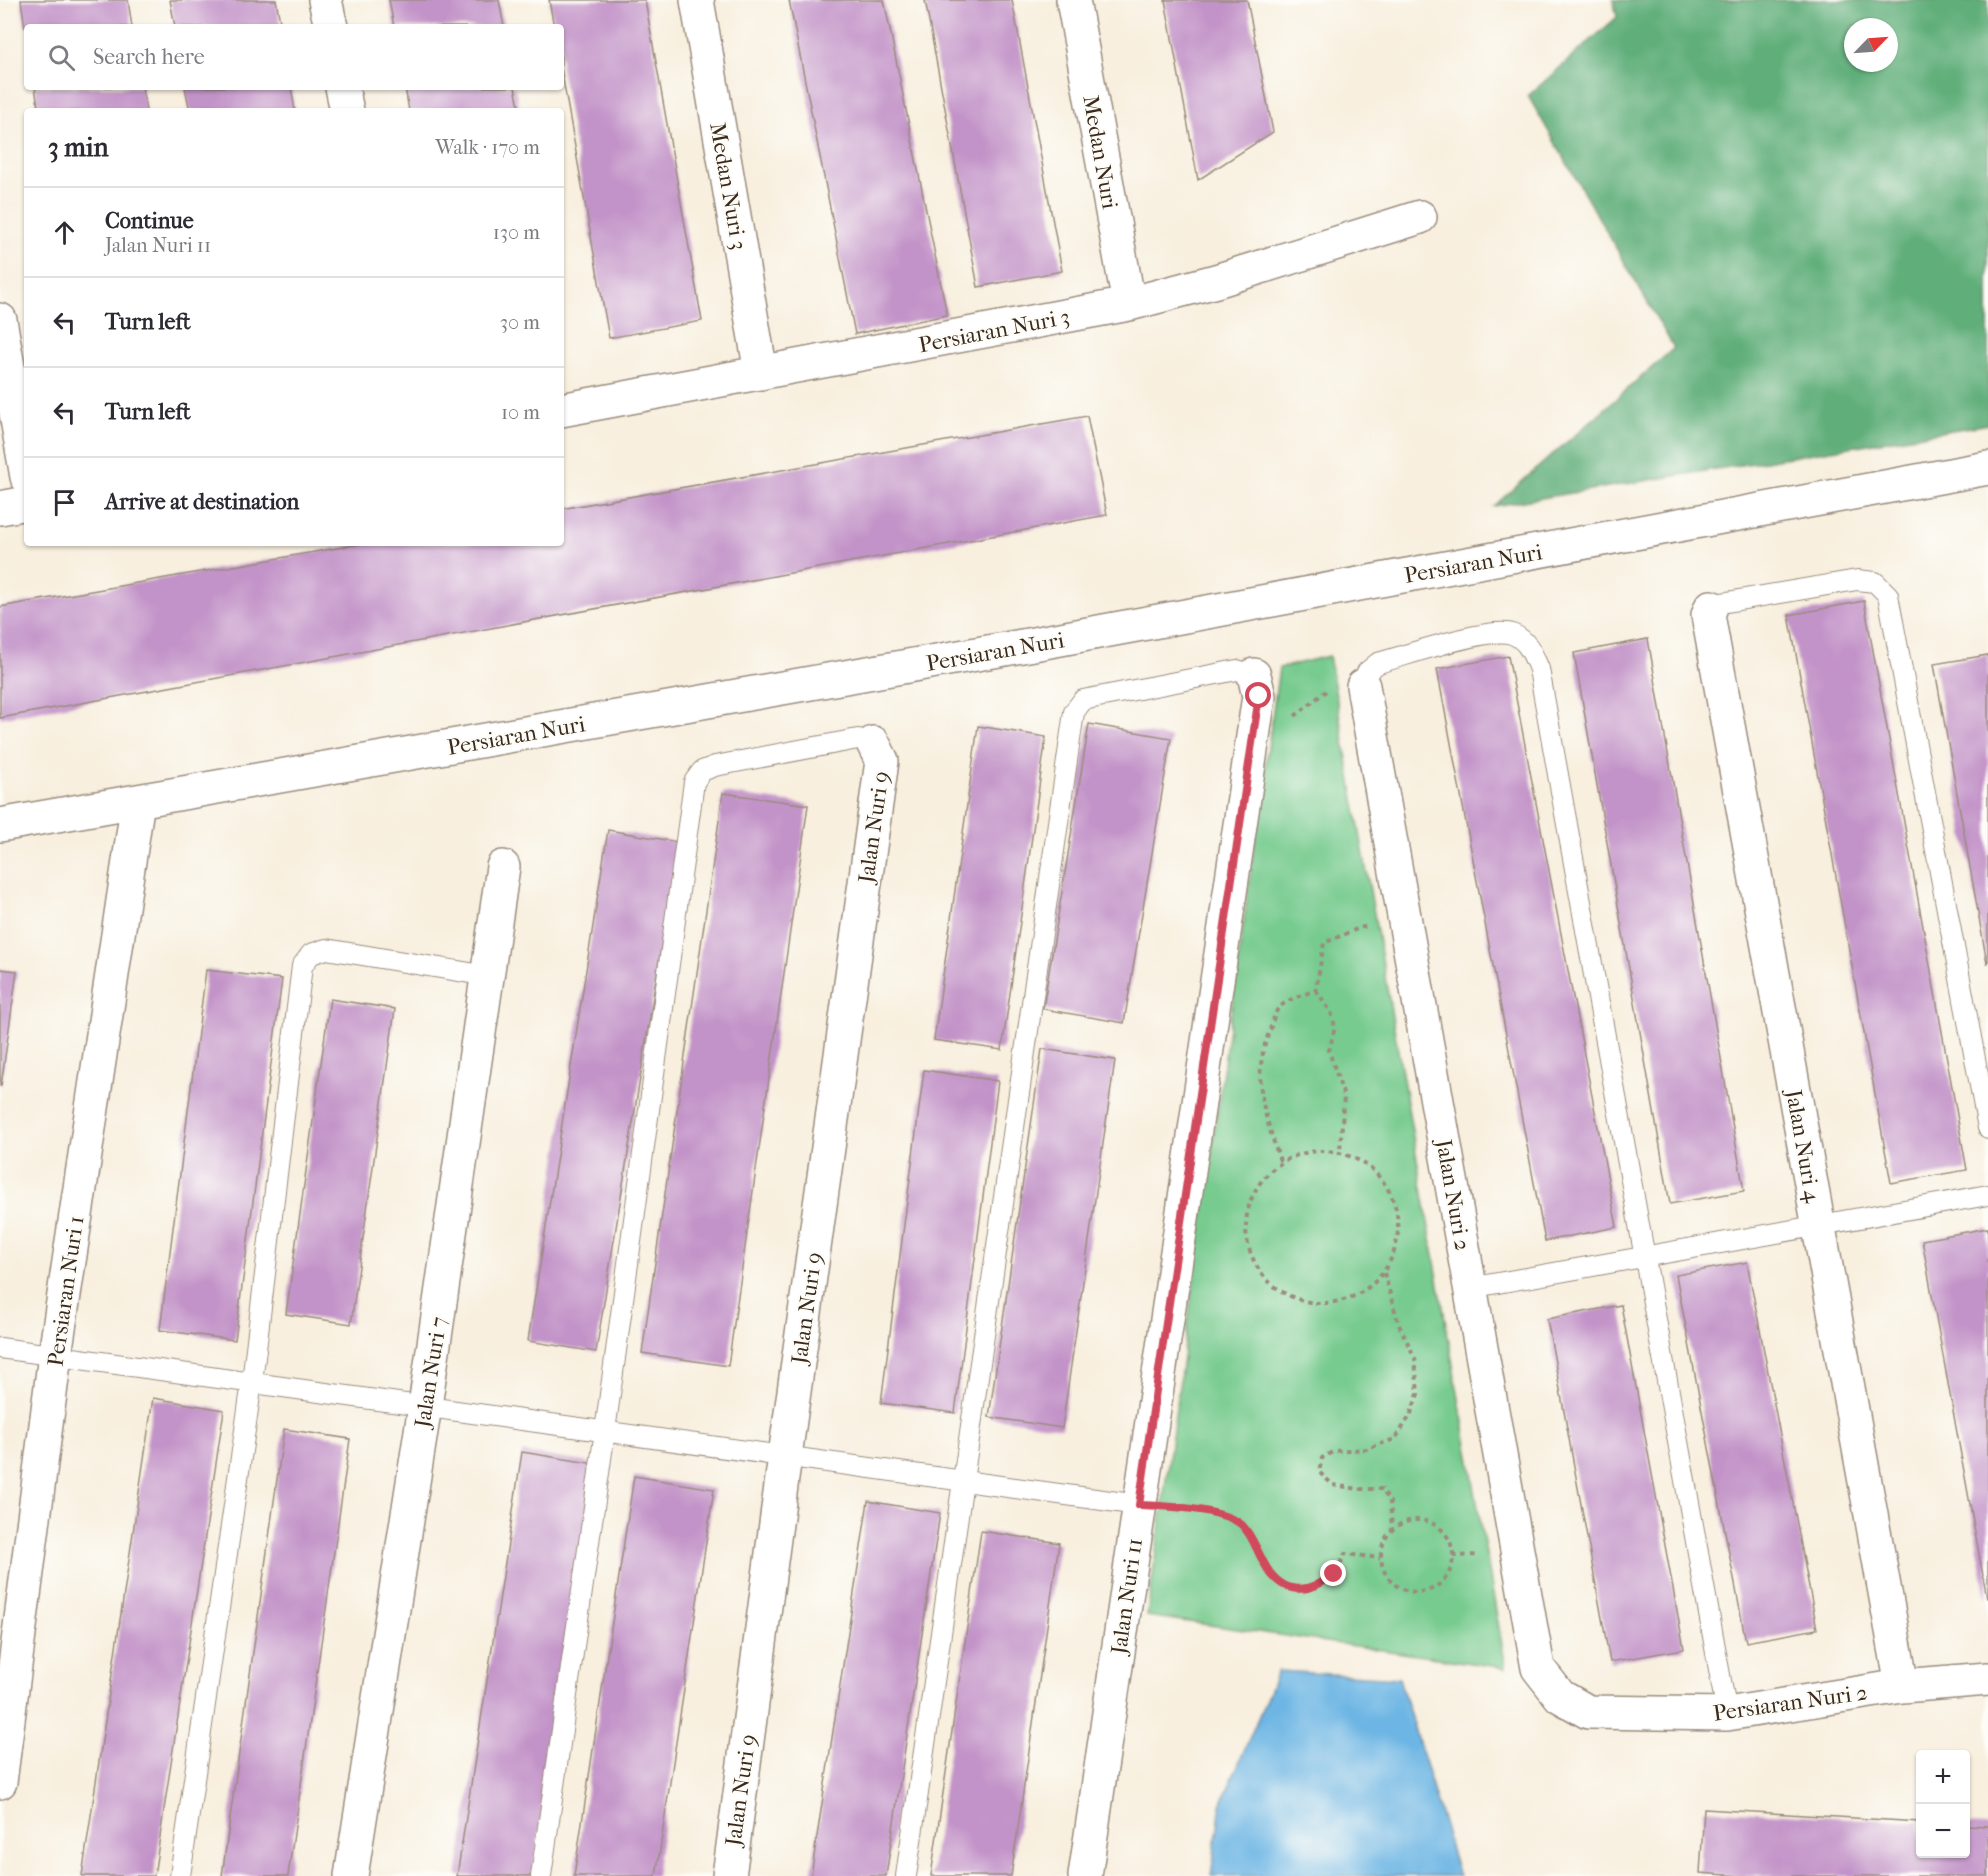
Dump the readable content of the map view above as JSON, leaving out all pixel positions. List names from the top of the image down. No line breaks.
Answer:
{"streets":{"street":["Medan Nuri","Medan Nuri 3","Persiaran Nuri 3","Persiaran Nuri","Jalan Nuri 9","Jalan Nuri 4","Jalan Nuri 2","Persiaran Nuri 1","Jalan Nuri 7","Jalan Nuri 11","Persiaran Nuri 2"]},"crossings":[["Medan Nuri","Persiaran Nuri 3"],["Medan Nuri 3","Persiaran Nuri 3"],["Persiaran Nuri","Persiaran Nuri 1"],["Jalan Nuri 4","Persiaran Nuri 2"],["Jalan Nuri 2","Persiaran Nuri 2"]],"north":"top right","page":{"search":"Search here","heading":["3 min","Walk · 170 m"],"list":[["Continue","Jalan Nuri 11","130 m"],["Turn left","30 m"],["Turn left","10 m"],"Arrive at destination"],"map_buttons":["+","−"]}}
